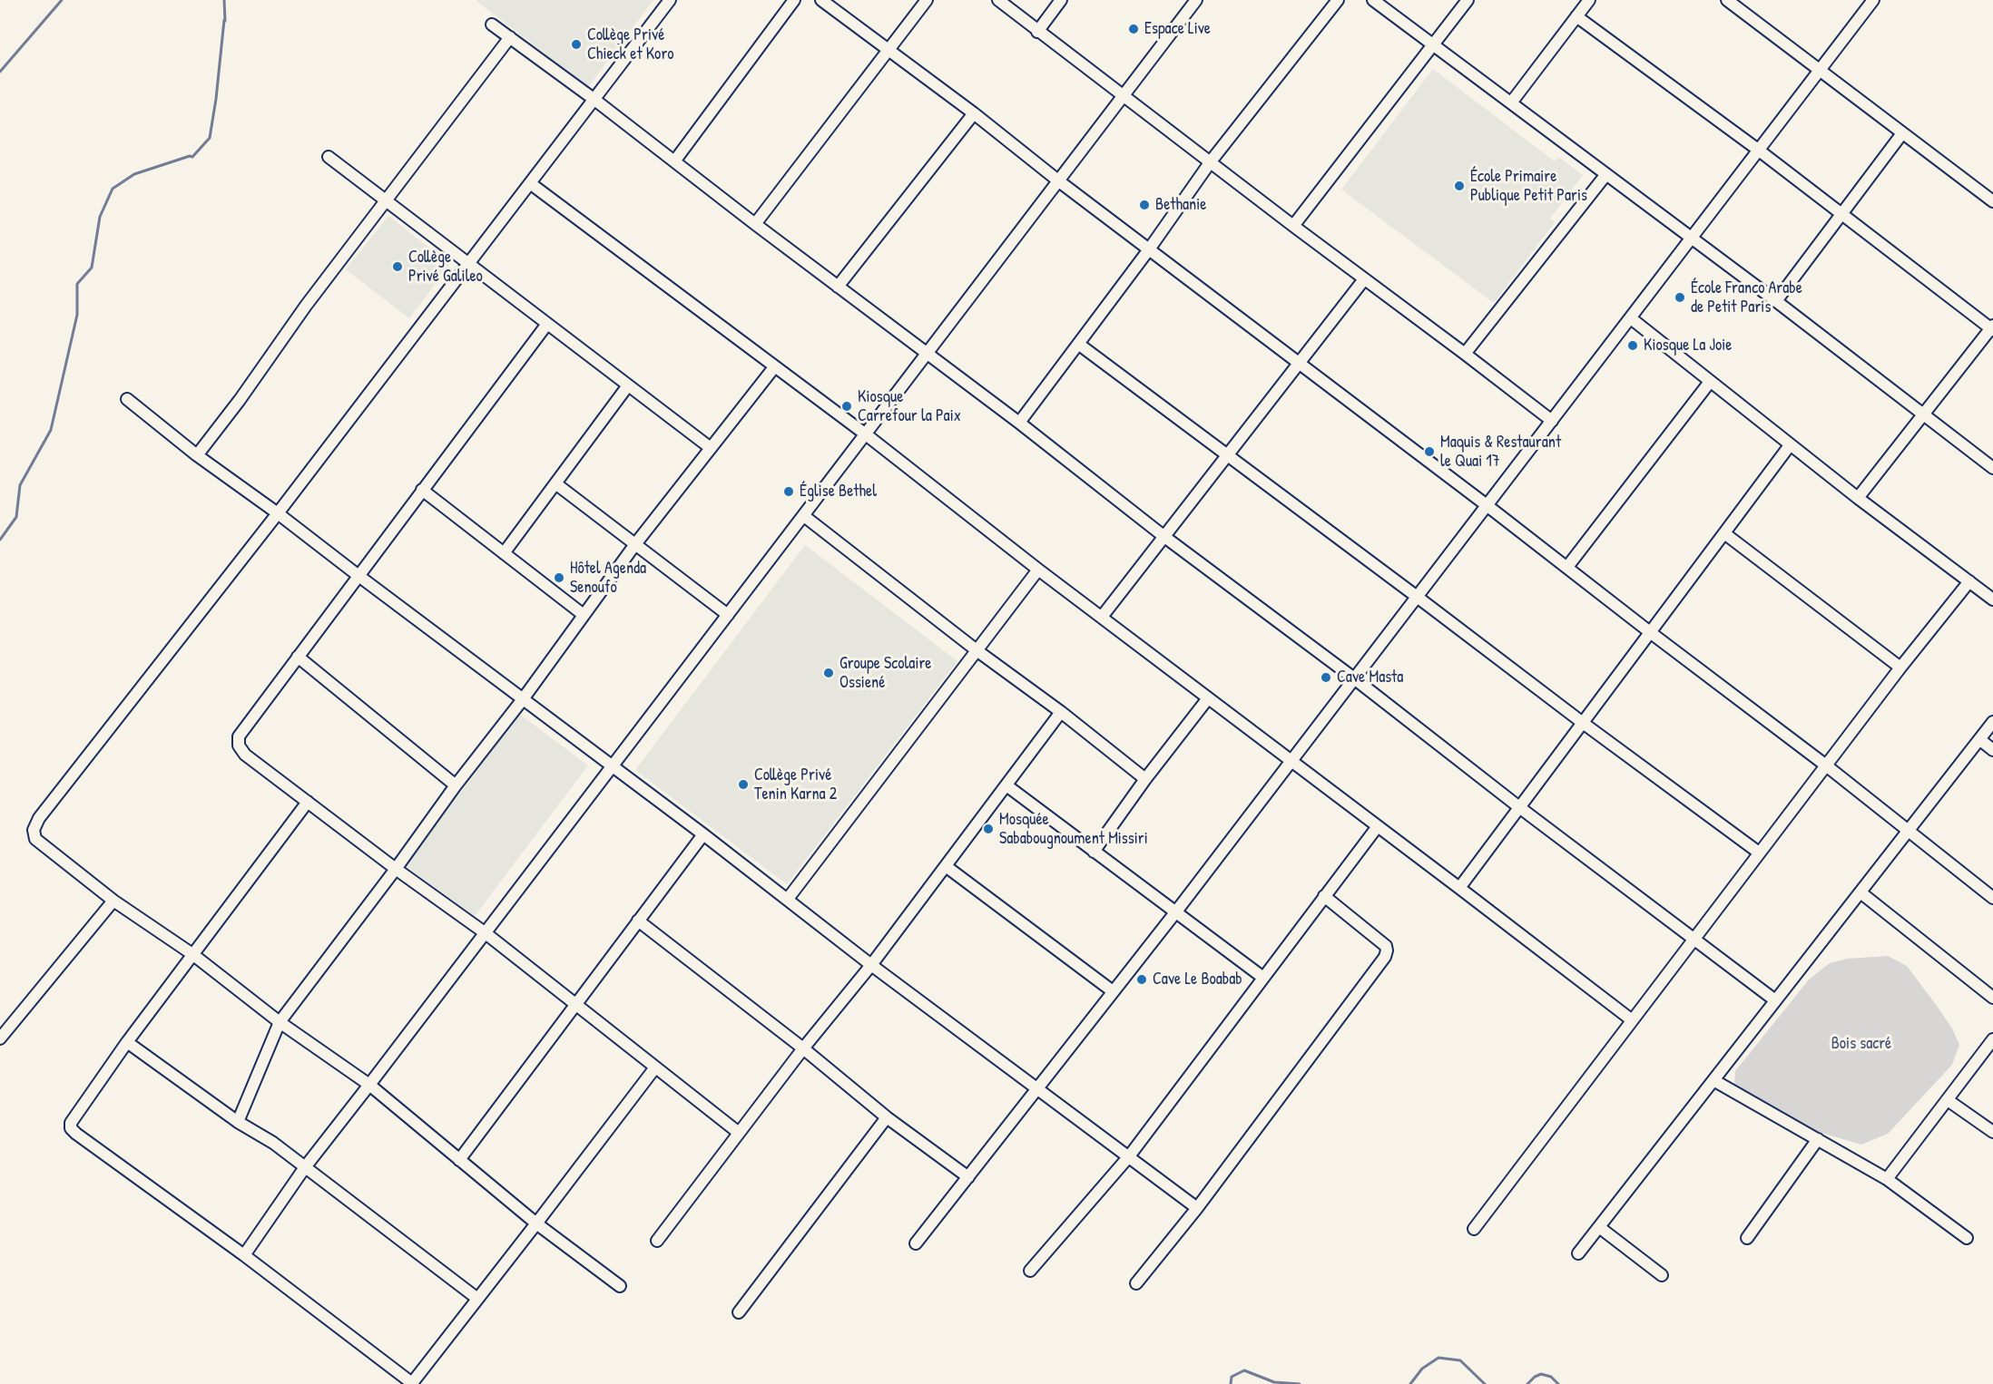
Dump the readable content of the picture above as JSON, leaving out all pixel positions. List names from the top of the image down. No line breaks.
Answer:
{"parks":["Bois sacré"],"places":["Espace Live","Collège Privé Chieck et Koro","École Primaire Publique Petit Paris","Bethanie","Collège Privé Galileo","École Franco Arabe de Petit Paris","Kiosque La Joie","Kiosque Carrefour la Paix","Maquis & Restaurant le Quai 17","Église Bethel","Hôtel Agenda Senoufo","Groupe Scolaire Ossiené","Cave Masta","Collège Privé Tenin Karna 2","Mosquée Sababougnoument Missiri","Cave Le Boabab"]}
